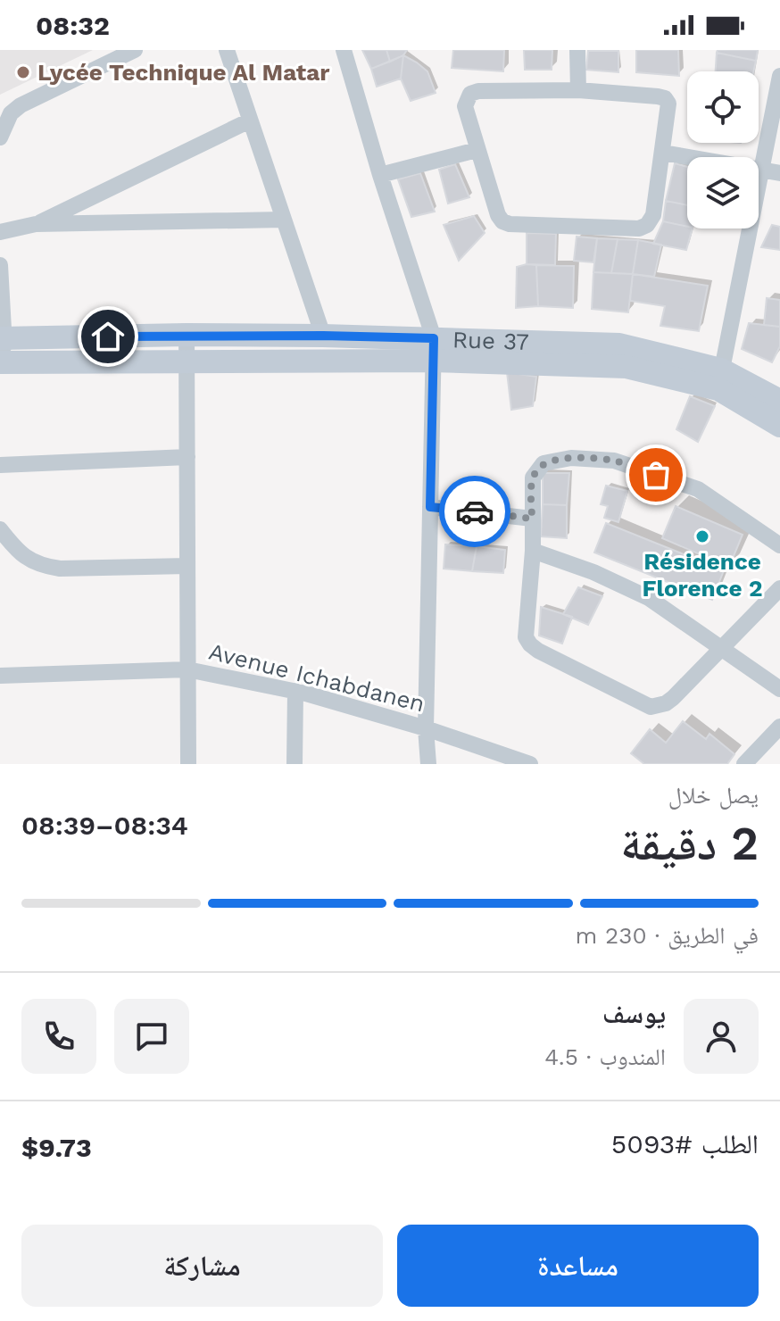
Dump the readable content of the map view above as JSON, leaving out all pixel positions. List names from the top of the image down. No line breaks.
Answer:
{"streets":{"street":["Rue 37","Avenue Ichabdanen"]},"places":["Lycée Technique Al Matar","Résidence Florence 2"],"page":{"status":"08:32","heading":["2 دقيقة","يصل خلال","08:34–08:39"],"panel":["يوسف","المندوب · 4.5","الطلب #5093","$9.73"],"bar":"في الطريق · 230 m","buttons":["مساعدة","مشاركة"]}}
